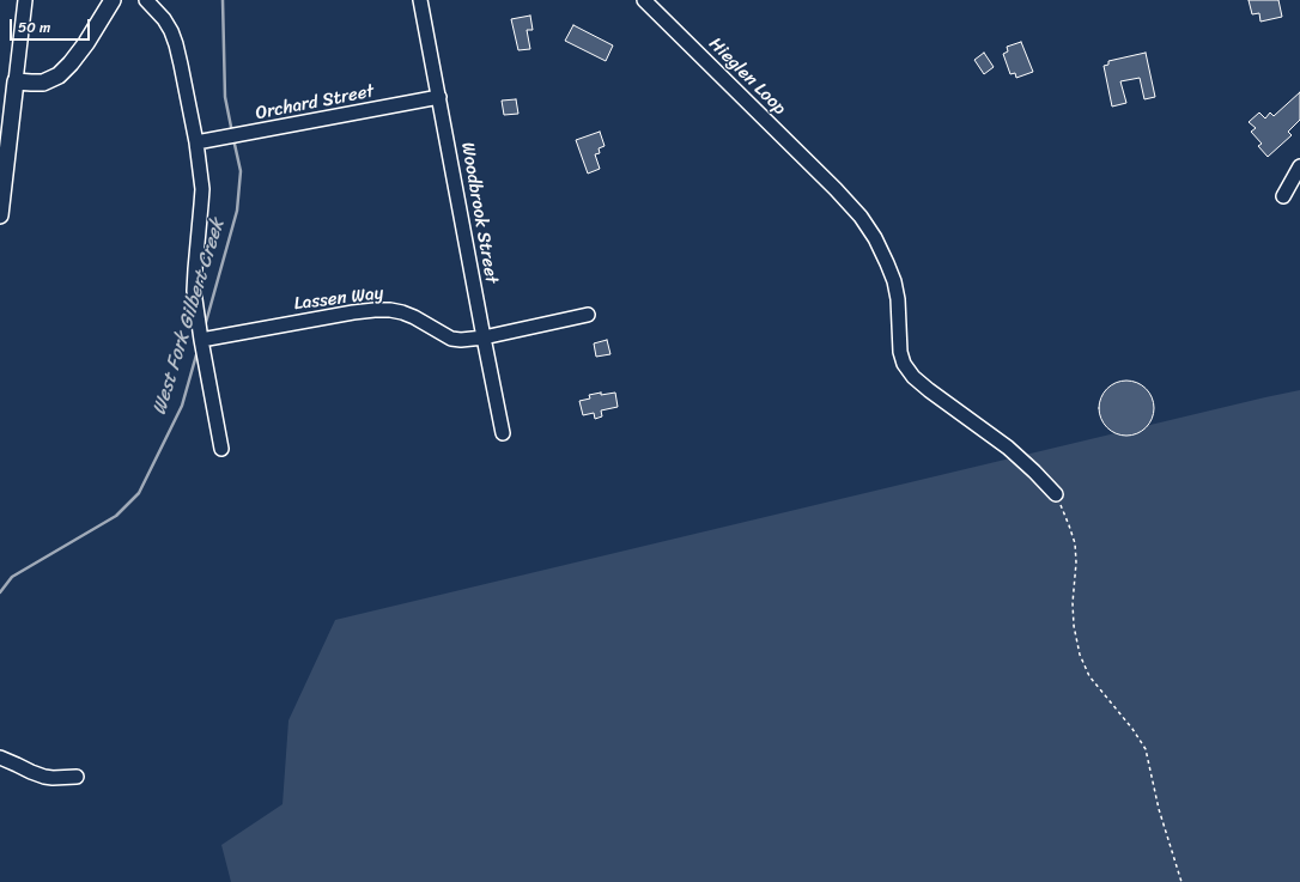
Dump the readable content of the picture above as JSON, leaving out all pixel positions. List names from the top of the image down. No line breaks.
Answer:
{"streets":{"street":["Hieglen Loop","Orchard Street","Woodbrook Street","Lassen Way"]},"crossings":[["Orchard Street","Woodbrook Street"],["Woodbrook Street","Lassen Way"]],"water":["West Fork Gilbert Creek"],"scale_bar":"50 m"}
